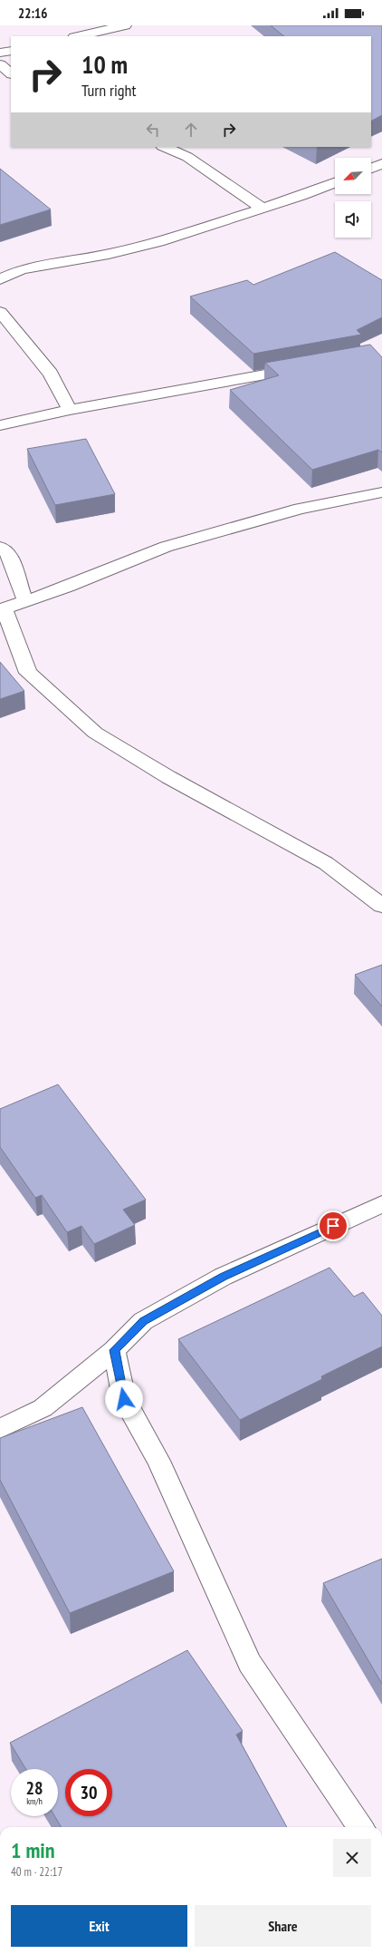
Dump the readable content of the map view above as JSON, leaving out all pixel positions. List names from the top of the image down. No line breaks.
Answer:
{"north":"bottom left","page":{"status":"22:16","turn":["10 m","Turn right"],"speed":"28 km/h","limit":"30","heading":["1 min","40 m · 22:17"],"buttons":["Exit","Share"]}}
